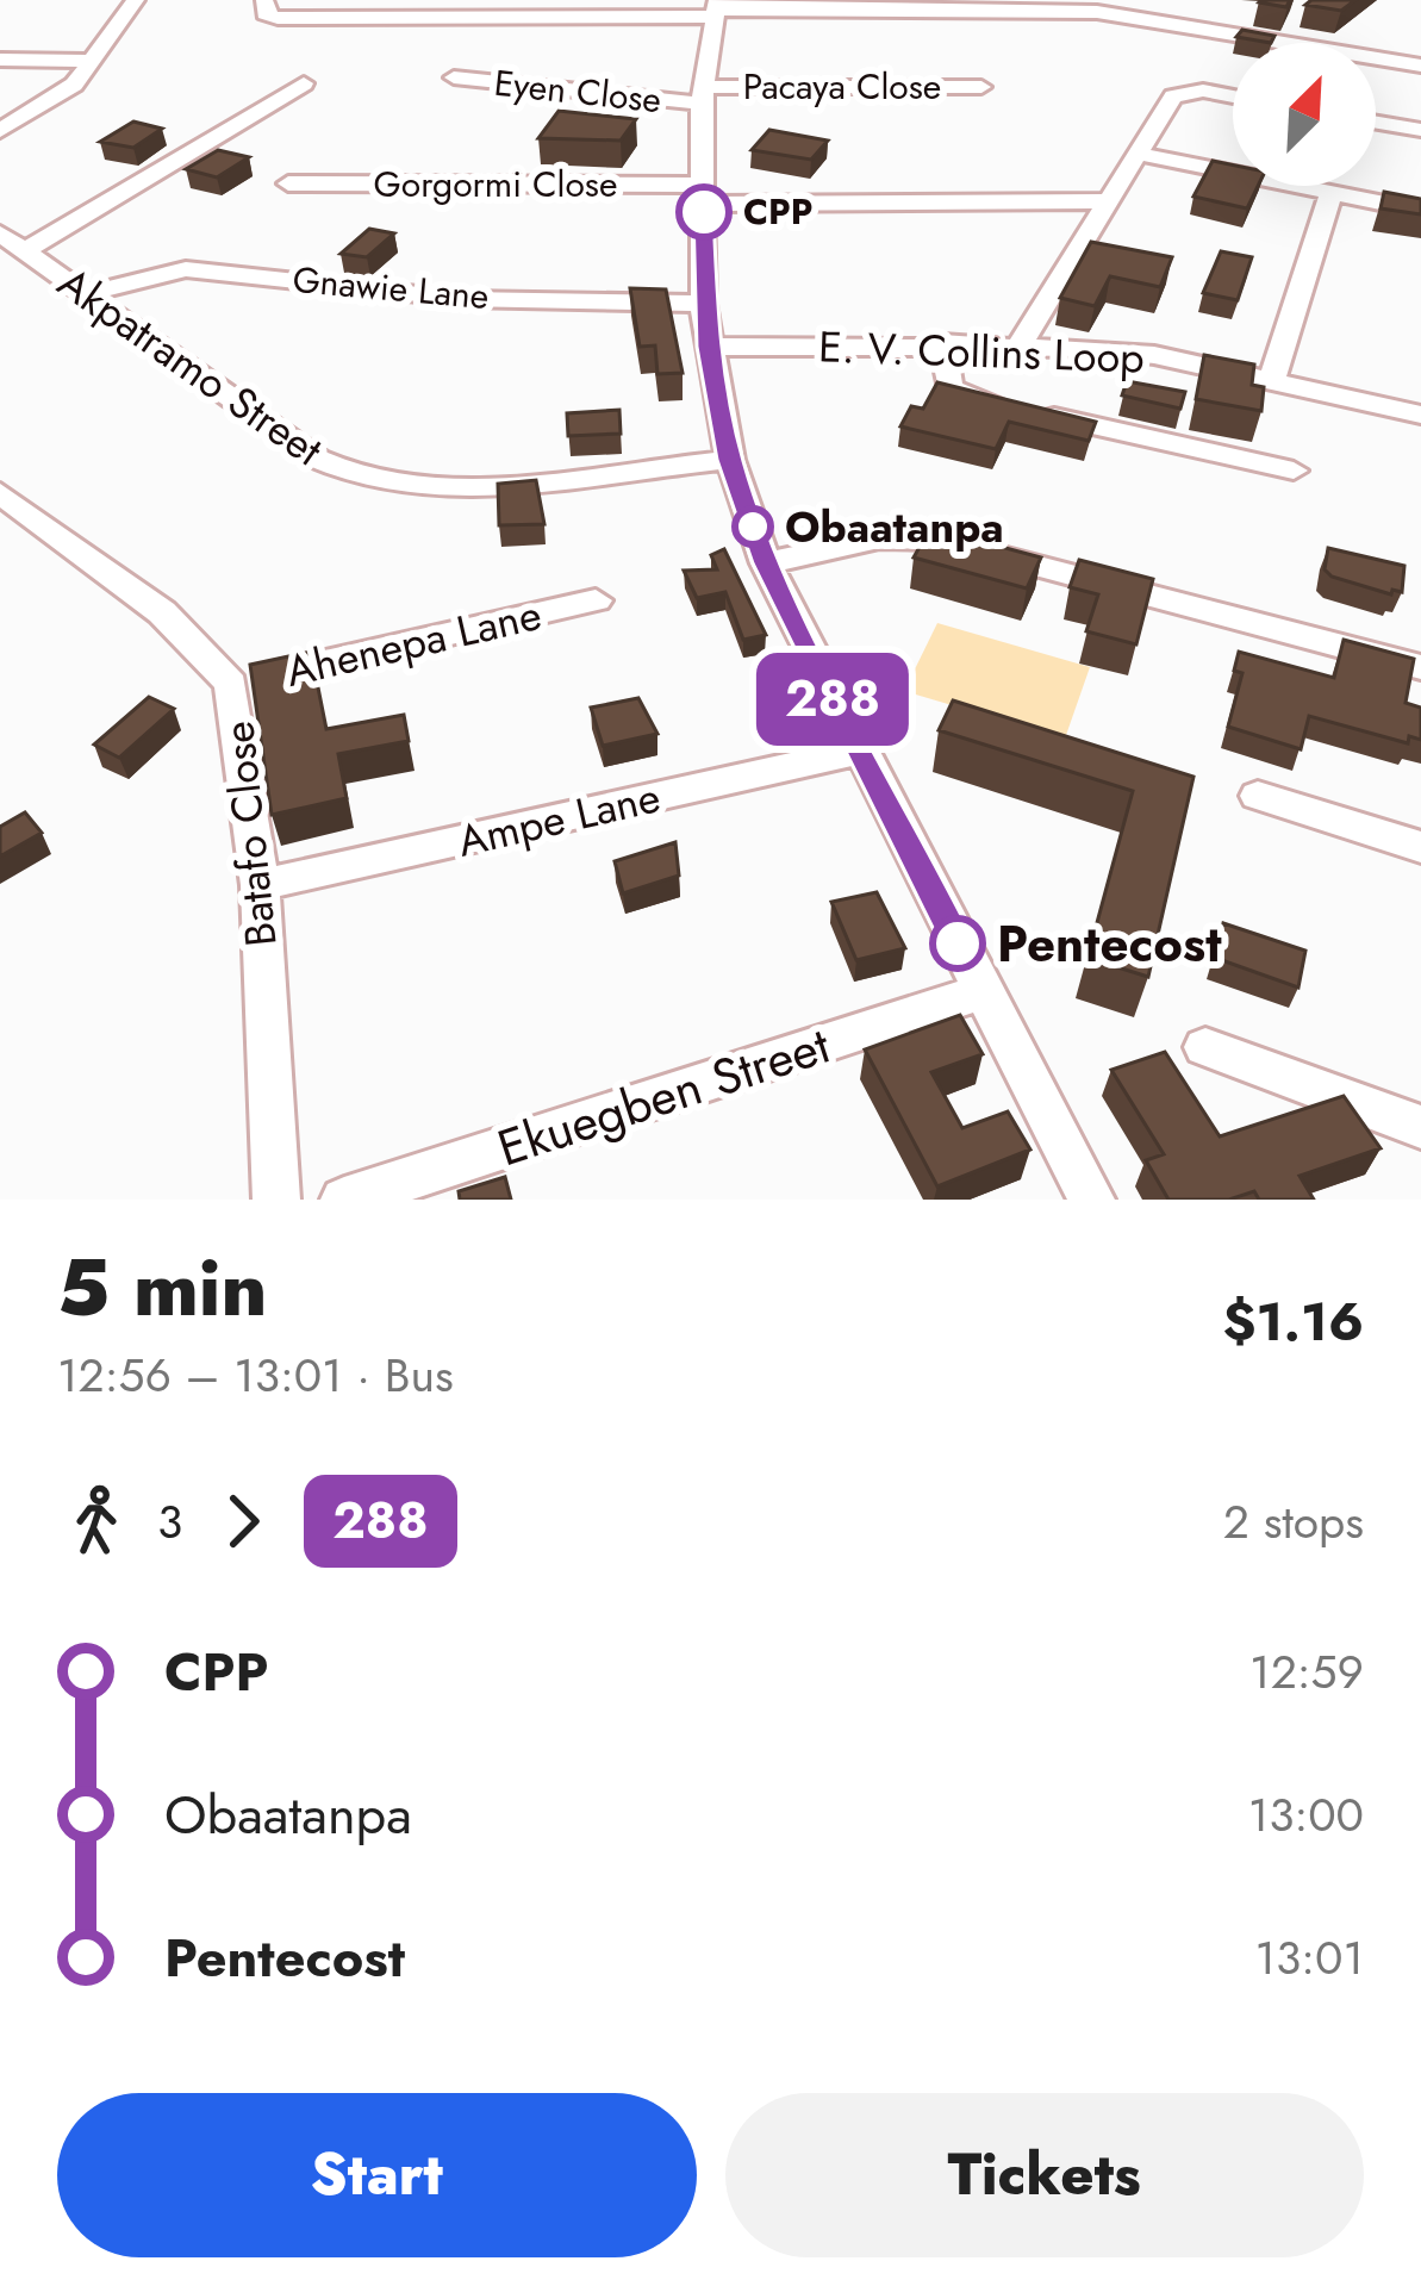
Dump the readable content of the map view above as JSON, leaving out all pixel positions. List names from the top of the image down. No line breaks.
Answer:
{"streets":{"street":["Pacaya Close","Eyen Close","Gorgormi Close","Gnawie Lane","E. V. Collins Loop","Akpatramo Street","Ahenepa Lane","Ampe Lane","Batafo Close","Ekuegben Street"]},"crossings":[["Pacaya Close","Eyen Close"],["Gnawie Lane","Akpatramo Street"],["Ahenepa Lane","Batafo Close"],["Ampe Lane","Batafo Close"]],"places":["CPP","Obaatanpa","Pentecost"],"lines":["bus line 288"],"north":"top right","page":{"on_map":"288","heading":["5 min","12:56 – 13:01 · Bus","$1.16"],"legs":["3","288","2 stops"],"list":[{"name":"CPP","value":"12:59"},{"name":"Obaatanpa","value":"13:00"},{"name":"Pentecost","value":"13:01"}],"buttons":["Start","Tickets"]}}
